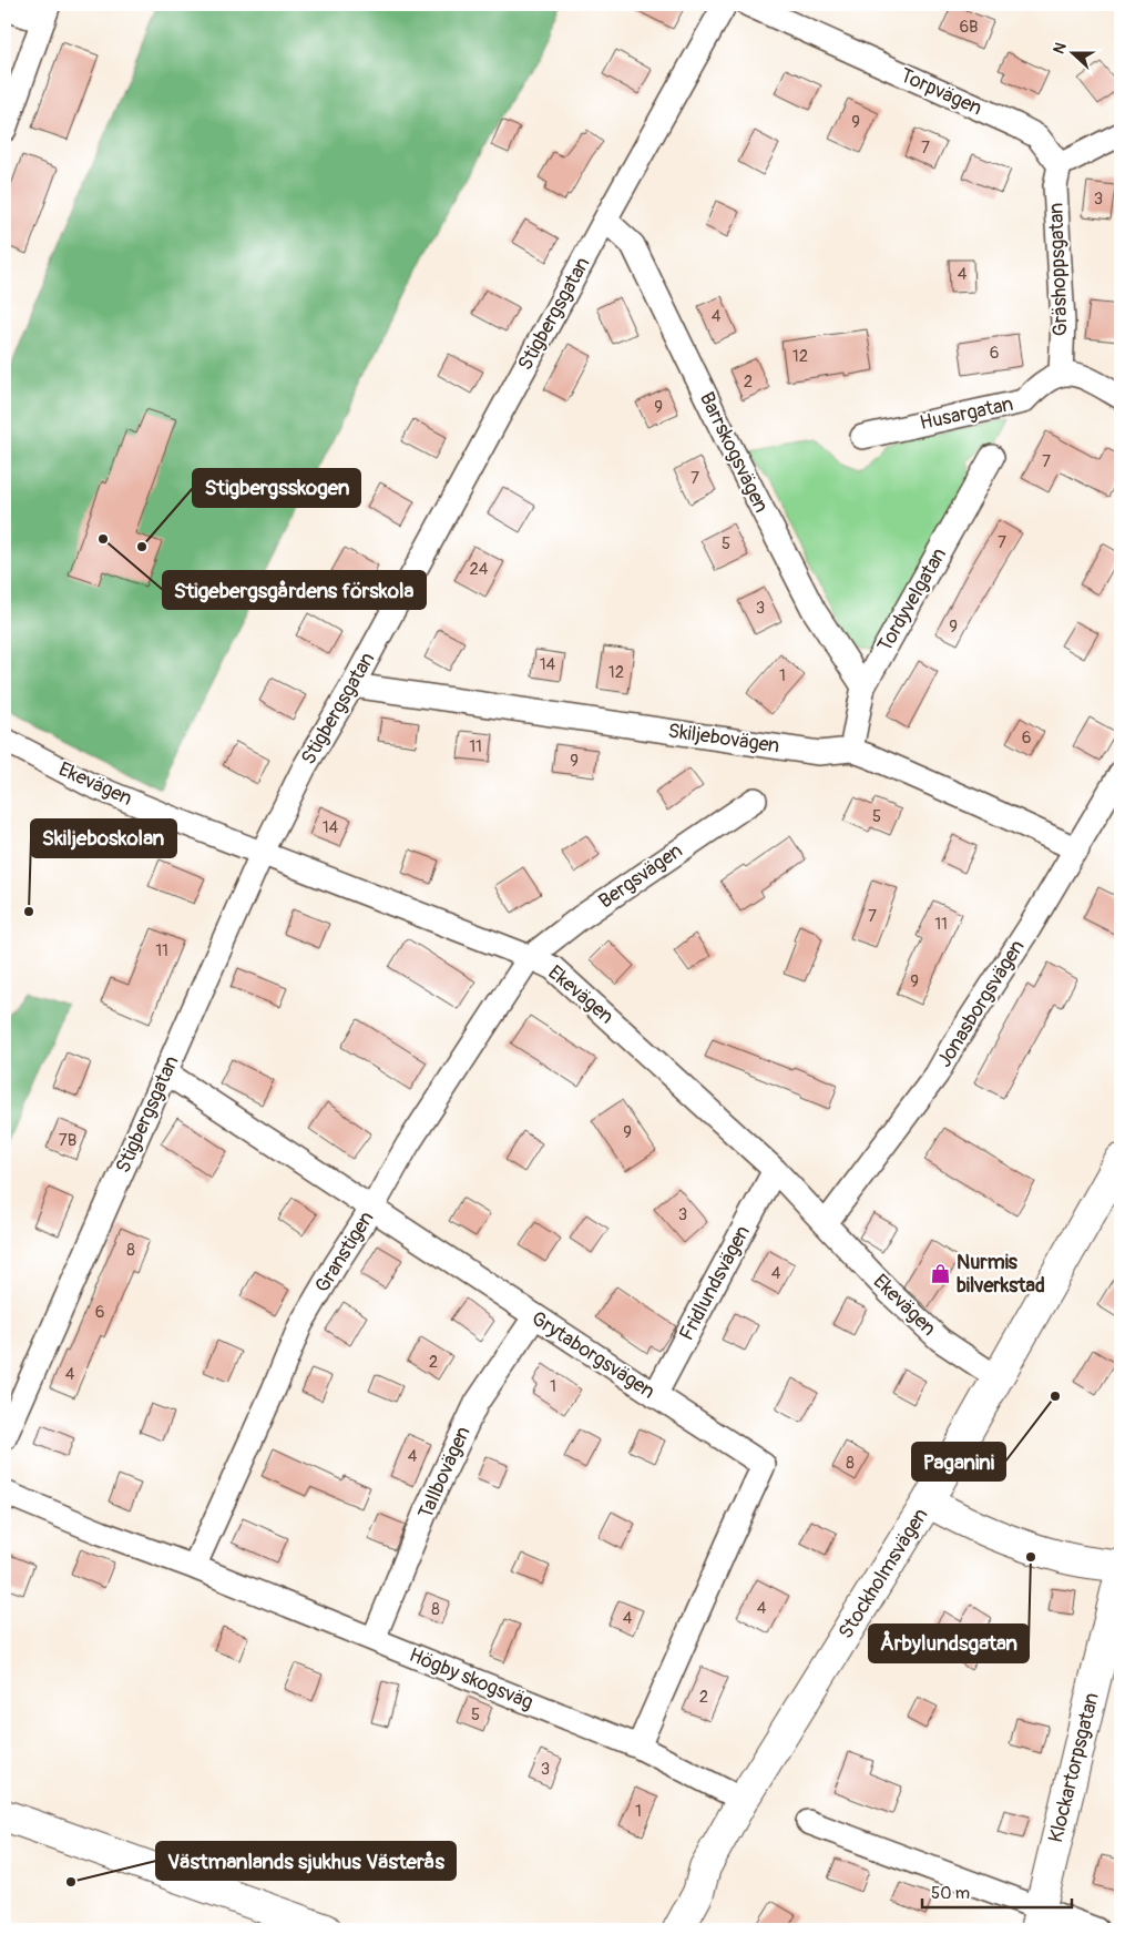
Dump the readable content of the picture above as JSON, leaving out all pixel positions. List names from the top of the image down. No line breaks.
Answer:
{"streets":{"main road":["Stockholmsvägen","Klockartorpsgatan"],"street":["Torpvägen","Gräshoppsgatan","Stigbergsgatan","Husargatan","Barrskogsvägen","Tordyvelgatan","Skiljebovägen","Ekevägen","Bergsvägen","Jonasborgsvägen","Granstigen","Fridlundsvägen","Grytaborgsvägen","Tallbovägen","Högby skogsväg"]},"crossings":[["Torpvägen","Gräshoppsgatan"],["Gräshoppsgatan","Husargatan"],["Stigbergsgatan","Barrskogsvägen"],["Stigbergsgatan","Skiljebovägen"],["Stigbergsgatan","Ekevägen"],["Stigbergsgatan","Grytaborgsvägen"],["Barrskogsvägen","Tordyvelgatan"],["Tordyvelgatan","Skiljebovägen"],["Skiljebovägen","Jonasborgsvägen"],["Ekevägen","Bergsvägen"],["Ekevägen","Jonasborgsvägen"],["Ekevägen","Granstigen"],["Ekevägen","Fridlundsvägen"],["Ekevägen","Stockholmsvägen"],["Bergsvägen","Granstigen"],["Granstigen","Grytaborgsvägen"],["Granstigen","Högby skogsväg"],["Fridlundsvägen","Grytaborgsvägen"],["Grytaborgsvägen","Tallbovägen"],["Grytaborgsvägen","Högby skogsväg"],["Tallbovägen","Högby skogsväg"],["Stockholmsvägen","Högby skogsväg"]],"places":{"other":["Stigebergsgårdens förskola","Stigbergsskogen","Skiljeboskolan","Paganini","Årbylundsgatan","Västmanlands sjukhus Västerås"],"shop":["Nurmis bilverkstad"]},"house_numbers":["6B","9","7","3","4","4","6","12","2","9","7","7","7","5","24","3","9","14","12","1","6","11","9","5","14","7","11","11","9","9","7B","3","8","4","6","2","4","1","4","8","4","8","4","2","5","3","1"],"scale_bar":"50 m","north":"left"}
